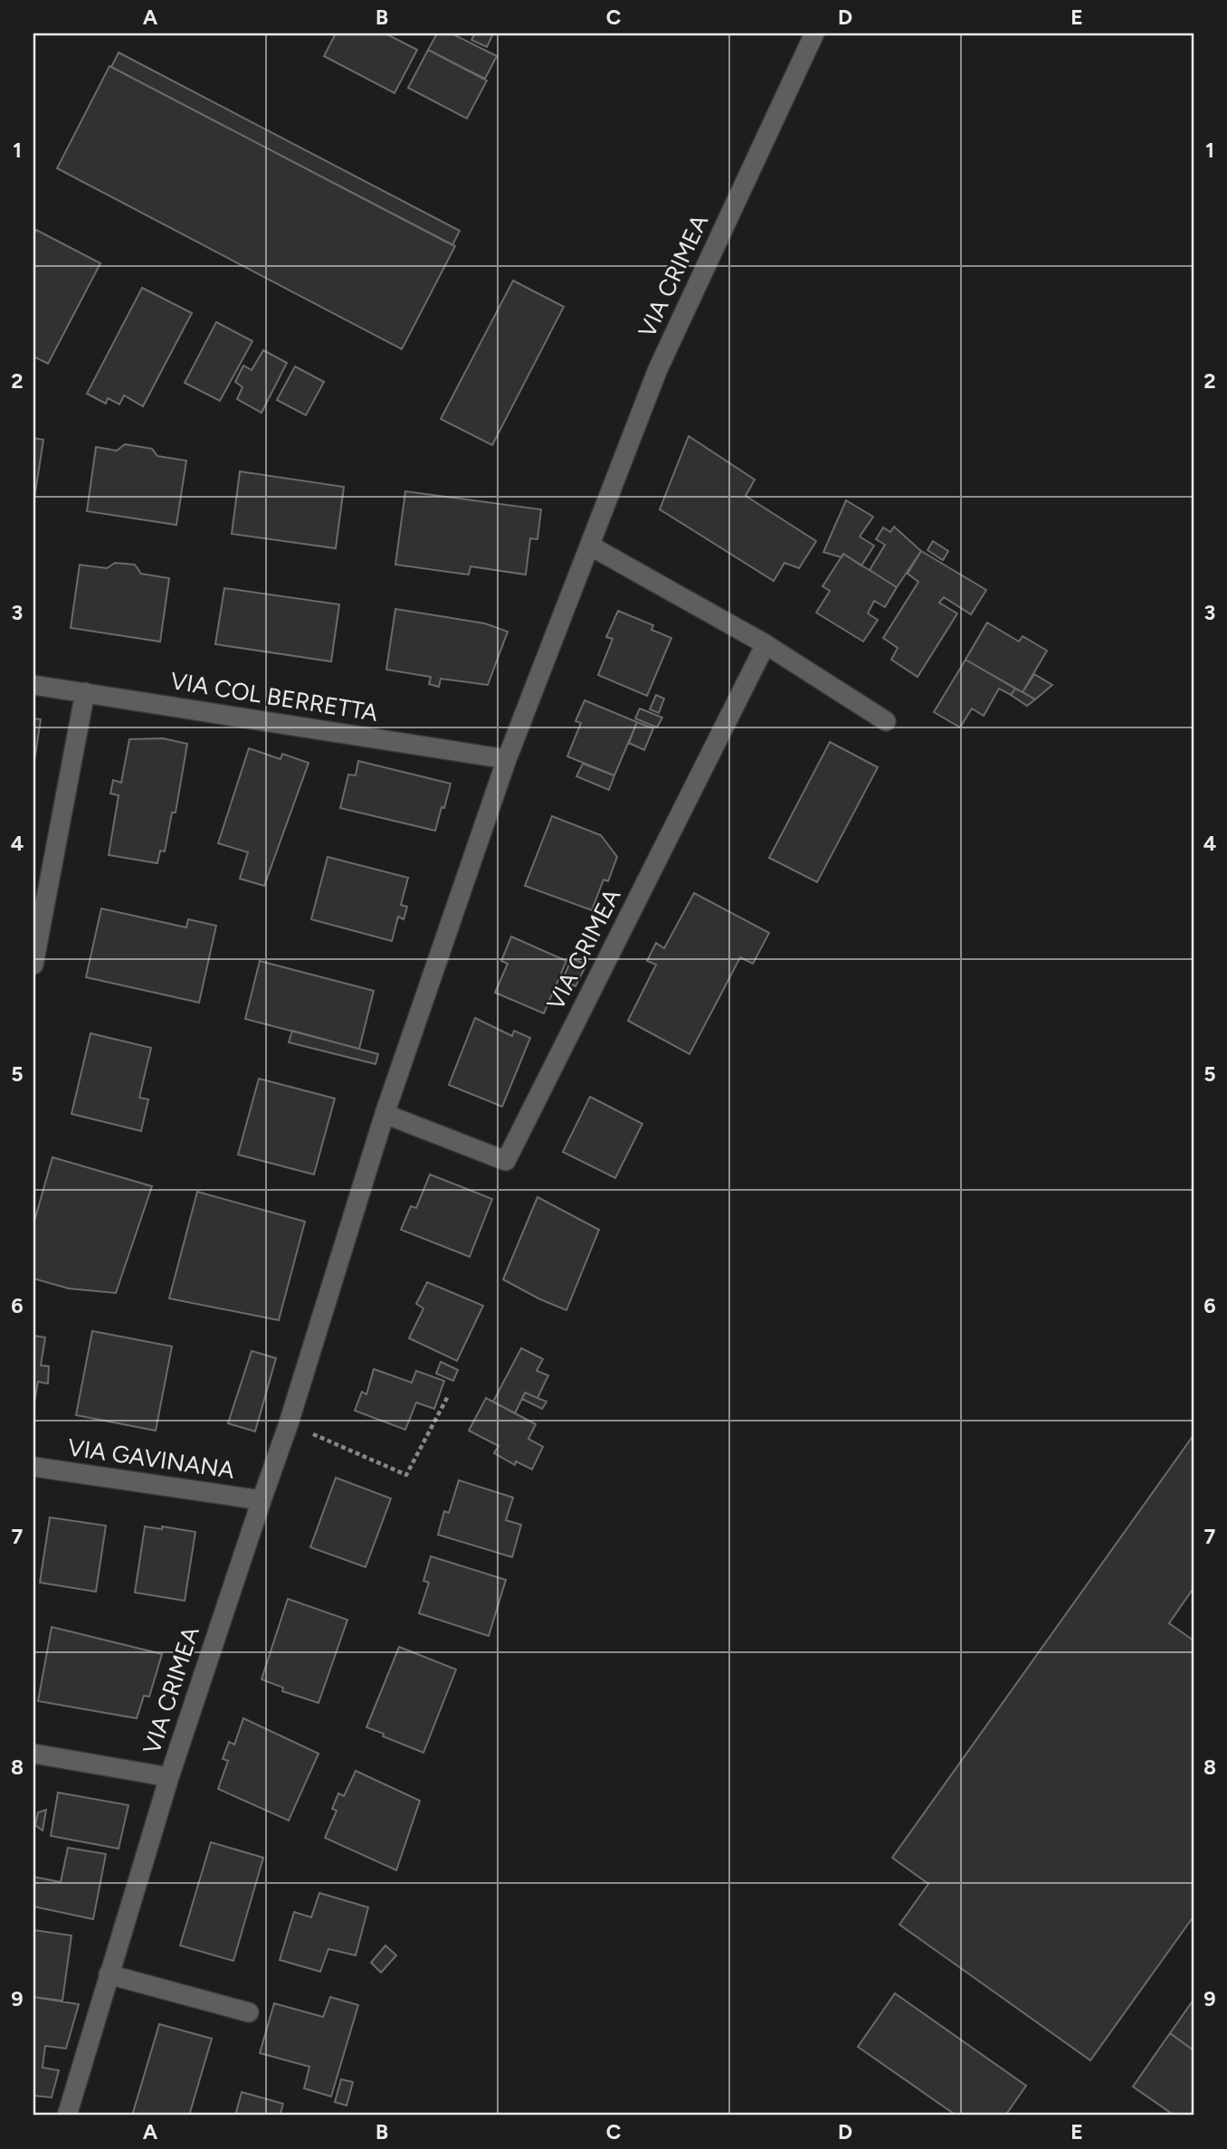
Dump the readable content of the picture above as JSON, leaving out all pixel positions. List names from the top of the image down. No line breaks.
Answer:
{"streets":{"street":["VIA CRIMEA","VIA COL BERRETTA","VIA GAVINANA"]},"crossings":[["VIA CRIMEA","VIA COL BERRETTA"],["VIA CRIMEA","VIA GAVINANA"]],"grid":{"columns":["A","B","C","D","E"],"rows":["1","2","3","4","5","6","7","8","9"]}}
